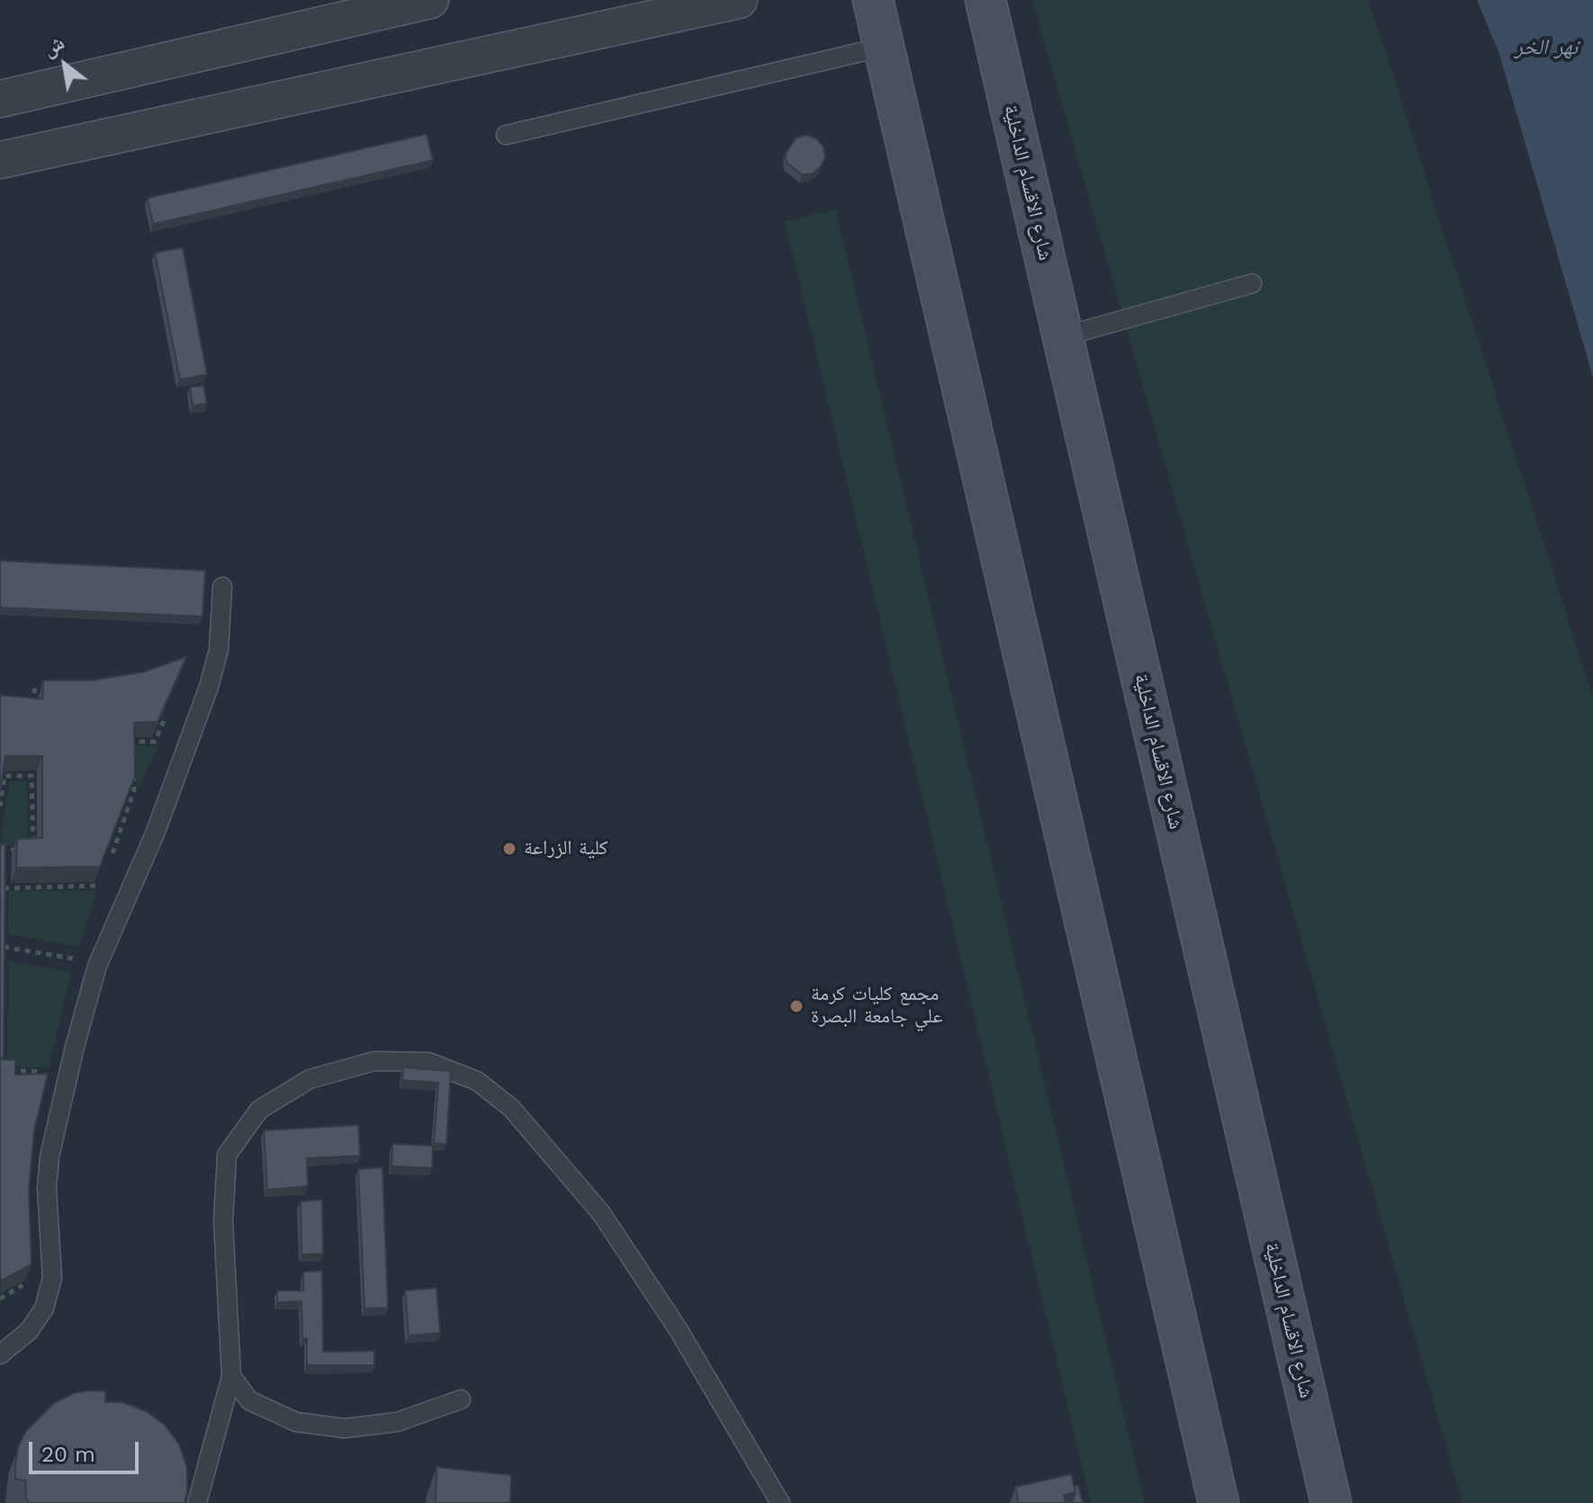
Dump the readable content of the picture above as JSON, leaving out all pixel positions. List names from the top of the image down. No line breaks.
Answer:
{"streets":{"street":["شارع الاقسام الداخلية"]},"water":["نهر الخر"],"places":["كلية الزراعة","مجمع كليات كرمة علي جامعة البصرة"],"scale_bar":"20 m","north":"top left"}
